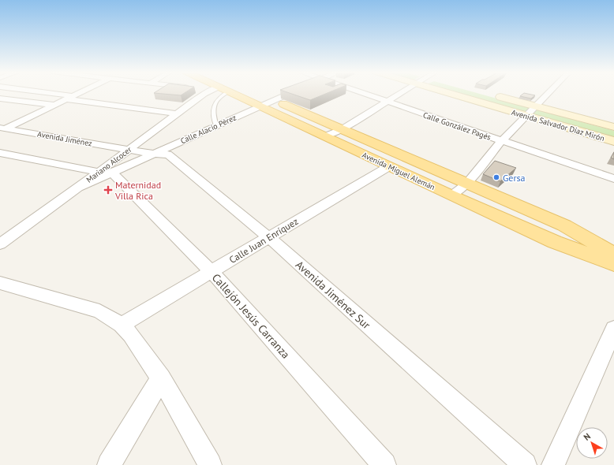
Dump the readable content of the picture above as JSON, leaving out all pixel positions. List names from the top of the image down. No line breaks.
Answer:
{"streets":{"main road":["Avenida Salvador Díaz Mirón","Avenida Miguel Alemán"],"street":["Calle González Pagés","Calle Alacio Pérez","Avenida Jiménez","Mariano Alcocer","Calle Juan Enríquez","Avenida Jiménez Sur","Callejón Jesús Carranza"]},"crossings":[["Calle Alacio Pérez","Mariano Alcocer"],["Calle Alacio Pérez","Avenida Miguel Alemán"],["Calle Alacio Pérez","Avenida Jiménez Sur"],["Calle Alacio Pérez","Callejón Jesús Carranza"],["Avenida Jiménez","Mariano Alcocer"],["Avenida Jiménez","Avenida Jiménez Sur"],["Mariano Alcocer","Avenida Jiménez Sur"],["Mariano Alcocer","Callejón Jesús Carranza"],["Avenida Miguel Alemán","Calle Juan Enríquez"],["Calle Juan Enríquez","Avenida Jiménez Sur"],["Calle Juan Enríquez","Callejón Jesús Carranza"]],"places":{"other":["Gersa"],"health":["Maternidad Villa Rica"]},"north":"top left"}
